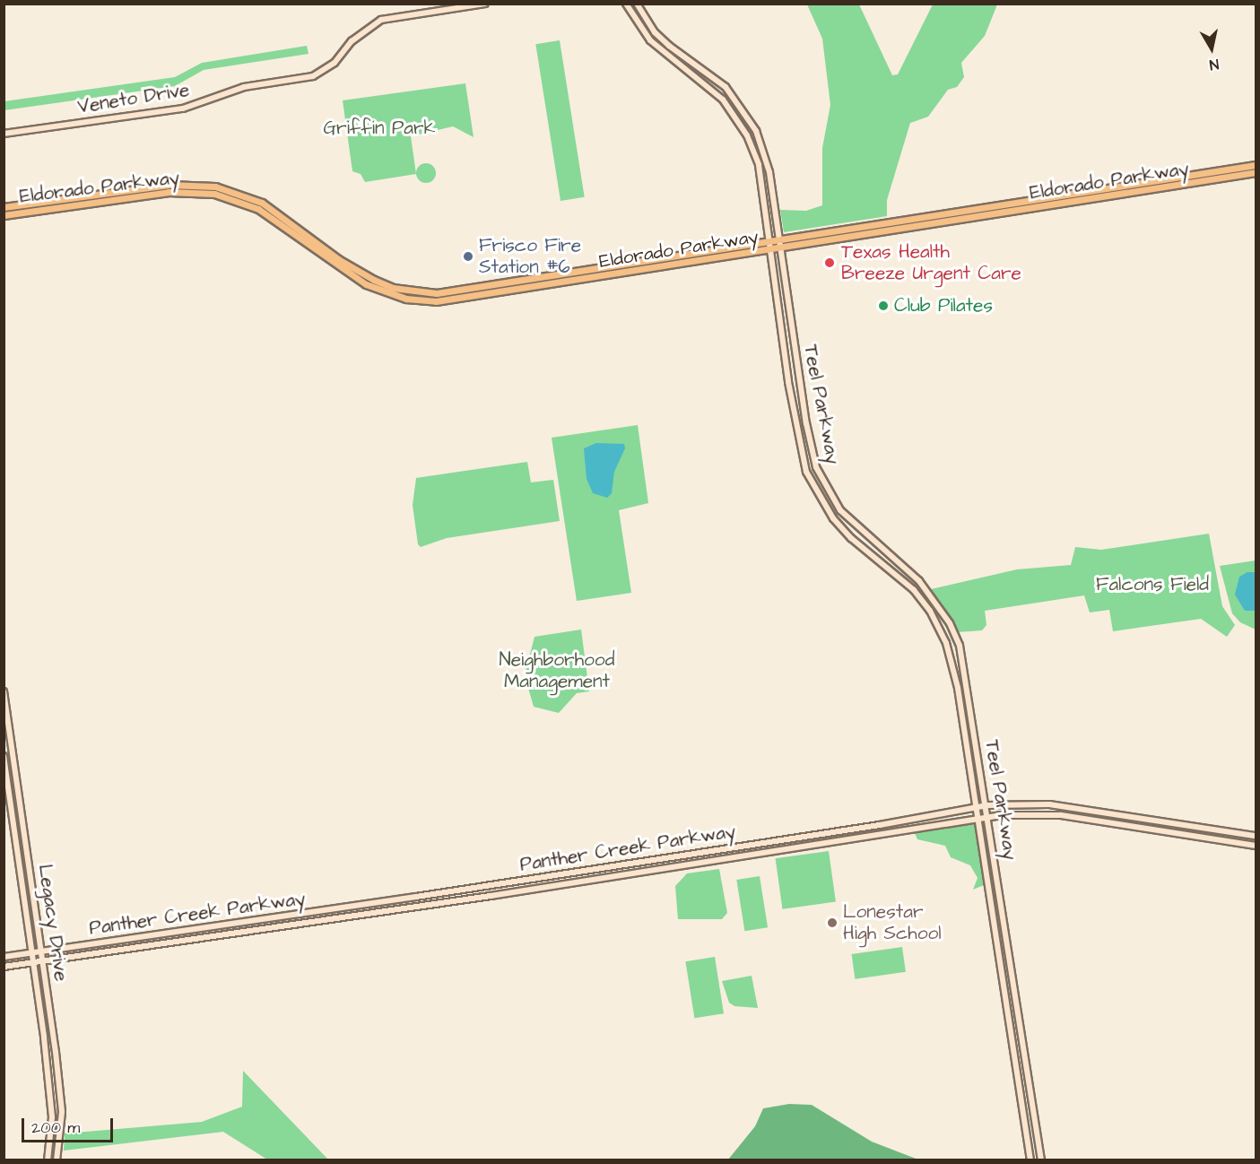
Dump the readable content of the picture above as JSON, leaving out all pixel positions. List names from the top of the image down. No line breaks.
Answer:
{"streets":{"main road":["Veneto Drive","Eldorado Parkway","Teel Parkway","Panther Creek Parkway","Legacy Drive"]},"crossings":[["Eldorado Parkway","Teel Parkway"],["Teel Parkway","Panther Creek Parkway"],["Panther Creek Parkway","Legacy Drive"]],"parks":["Griffin Park","Falcons Field","Neighborhood Management"],"places":["Frisco Fire Station #6","Texas Health Breeze Urgent Care","Club Pilates","Lonestar High School"],"scale_bar":"200 m","north":"bottom"}
